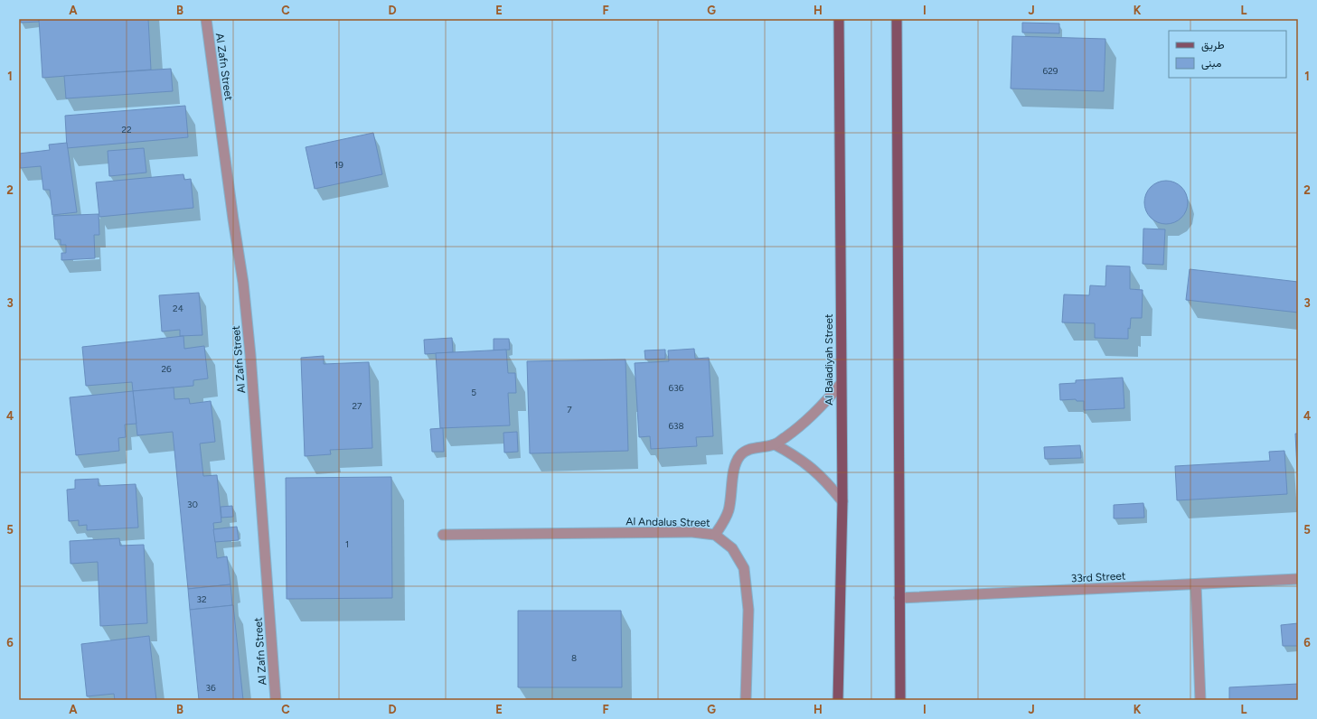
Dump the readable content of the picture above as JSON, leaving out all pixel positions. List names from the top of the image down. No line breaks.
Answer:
{"streets":{"main road":["Al Baladiyah Street"],"street":["Al Zafn Street","Al Andalus Street","33rd Street"]},"house_numbers":["629","22","19","24","26","636","5","27","7","638","30","1","32","8","36"],"legend":["طريق","مبنى"],"grid":{"columns":["A","B","C","D","E","F","G","H","I","J","K","L"],"rows":["1","2","3","4","5","6"]}}
